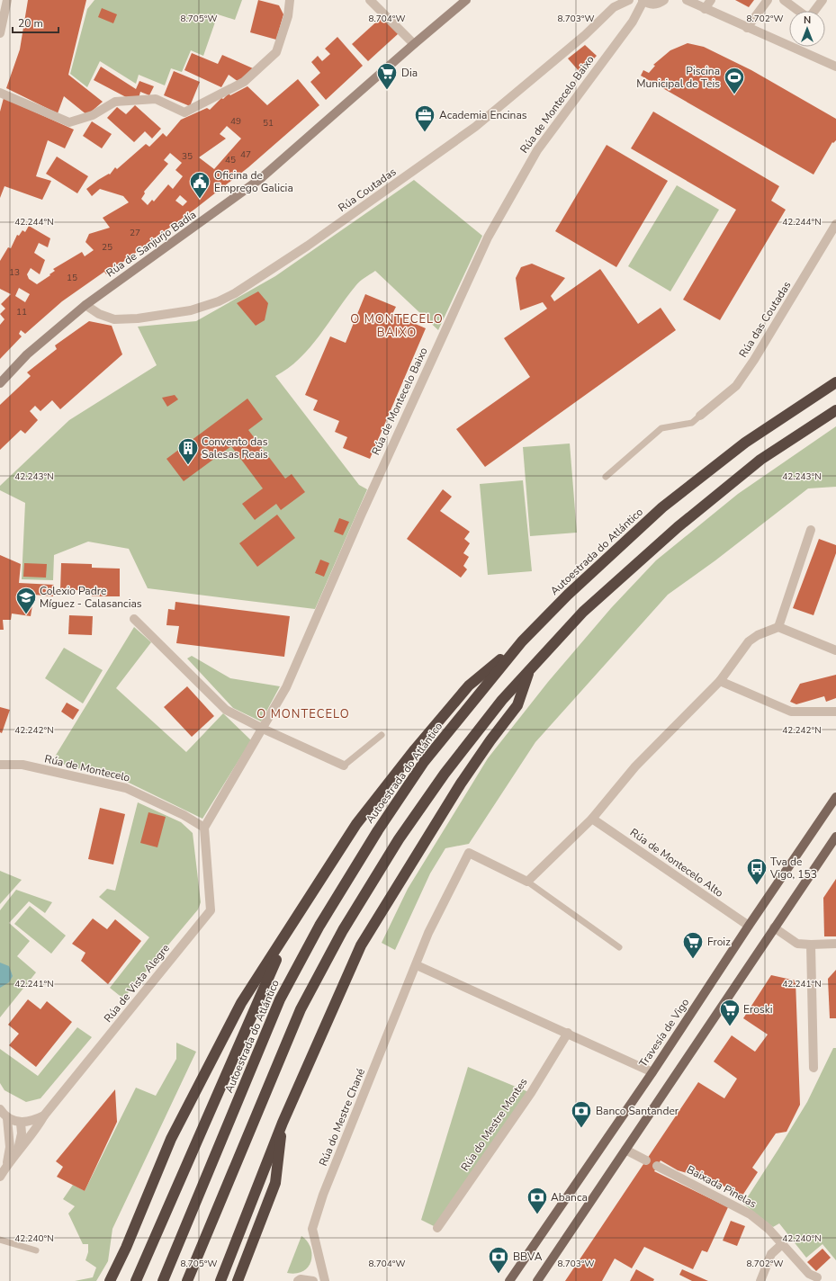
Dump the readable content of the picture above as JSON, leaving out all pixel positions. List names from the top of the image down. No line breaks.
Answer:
{"streets":{"highway":["Autoestrada do Atlántico"],"main road":["Rúa de Sanjurjo Badía","Travesía de Vigo"],"street":["Rúa de Montecelo Baixo","Rúa Coutadas","Rúa das Coutadas","Rúa de Montecelo","Rúa de Montecelo Alto","Rúa de Vista Alegre","Rúa do Mestre Chané","Rúa do Mestre Montes","Baixada Pinelas"]},"crossings":[["Rúa de Montecelo Baixo","Rúa de Montecelo"],["Rúa de Montecelo Baixo","Rúa de Vista Alegre"],["Rúa Coutadas","Rúa de Sanjurjo Badía"],["Rúa de Montecelo","Rúa de Vista Alegre"],["Rúa de Montecelo Alto","Travesía de Vigo"]],"districts":["O MONTECELO BAIXO","O MONTECELO"],"places":{"supermarket":["Dia","Froiz","Eroski"],"sports":["Piscina Municipal de Teis"],"office":["Academia Encinas"],"public building":["Oficina de Emprego Galicia"],"building":["Convento das Salesas Reais"],"school or university":["Colexio Padre Míguez - Calasancias"],"bus stop":["Tva de Vigo, 153"],"bank":["Banco Santander","Abanca","BBVA"]},"house_numbers":["49","51","47","35","45","27","25","13","15","11"],"scale_bar":"20 m","north":"top","coordinates":["8.705°W","8.704°W","8.703°W","8.702°W","42.244°N","42.243°N","42.242°N","42.241°N","42.240°N"]}
